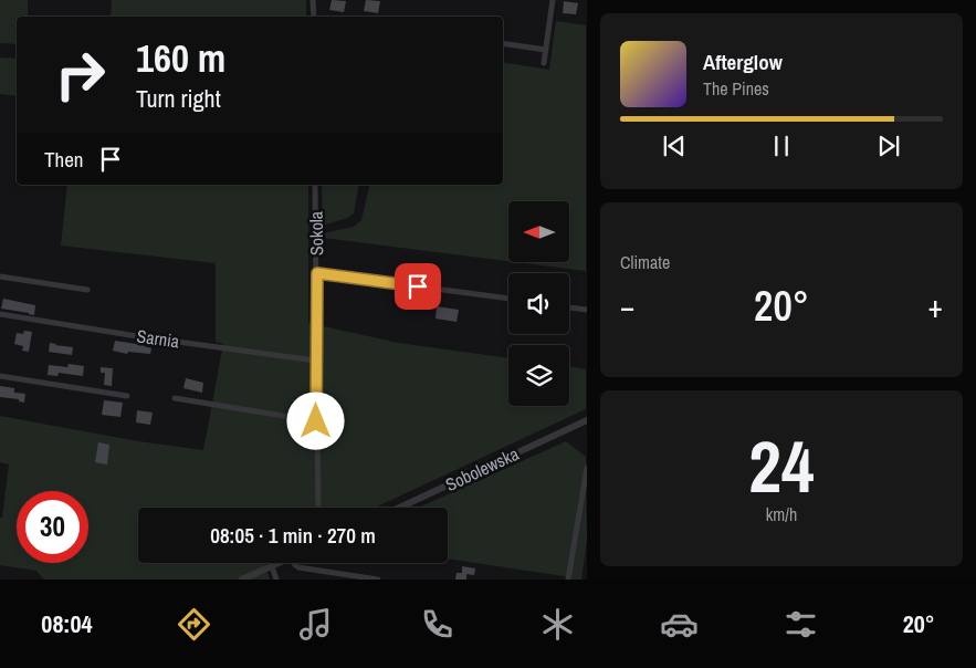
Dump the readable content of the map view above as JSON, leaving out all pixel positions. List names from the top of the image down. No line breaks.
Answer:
{"streets":{"street":["Sokola","Sarnia","Sobolewska"]},"crossings":[["Sokola","Sarnia"]],"north":"left","page":{"turn":["160 m","Turn right"],"song":["Afterglow","The Pines"],"then":"Then","tile":["Climate",["24","km/h"]],"heat":["−","20°","+"],"limit":"30","trip":"08:05 · 1 min · 270 m","tabs":["08:04","20°"]}}
